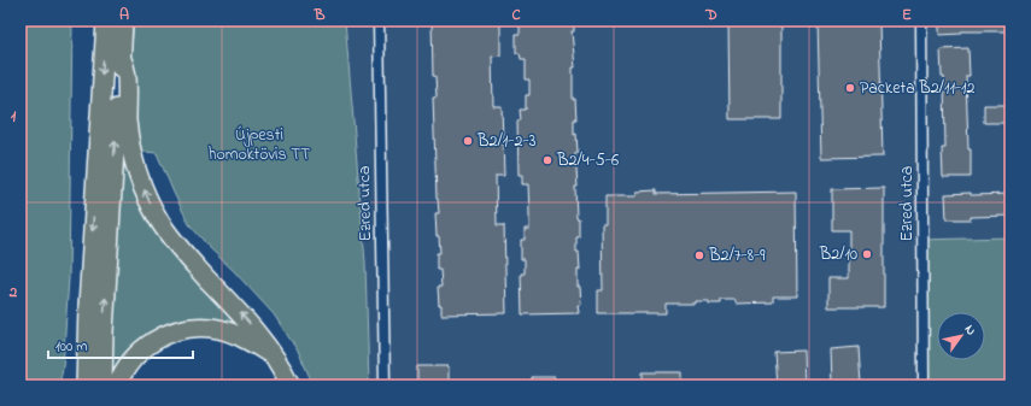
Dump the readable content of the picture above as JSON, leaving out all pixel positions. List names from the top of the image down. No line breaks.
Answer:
{"streets":{"street":["Ezred utca"]},"parks":["Újpesti homoktövis TT"],"places":["Packeta B2/11-12","B2/1-2-3","B2/4-5-6","B2/10","B2/7-8-9"],"scale_bar":"100 m","north":"top right","grid":{"columns":["A","B","C","D","E"],"rows":["1","2"]}}
